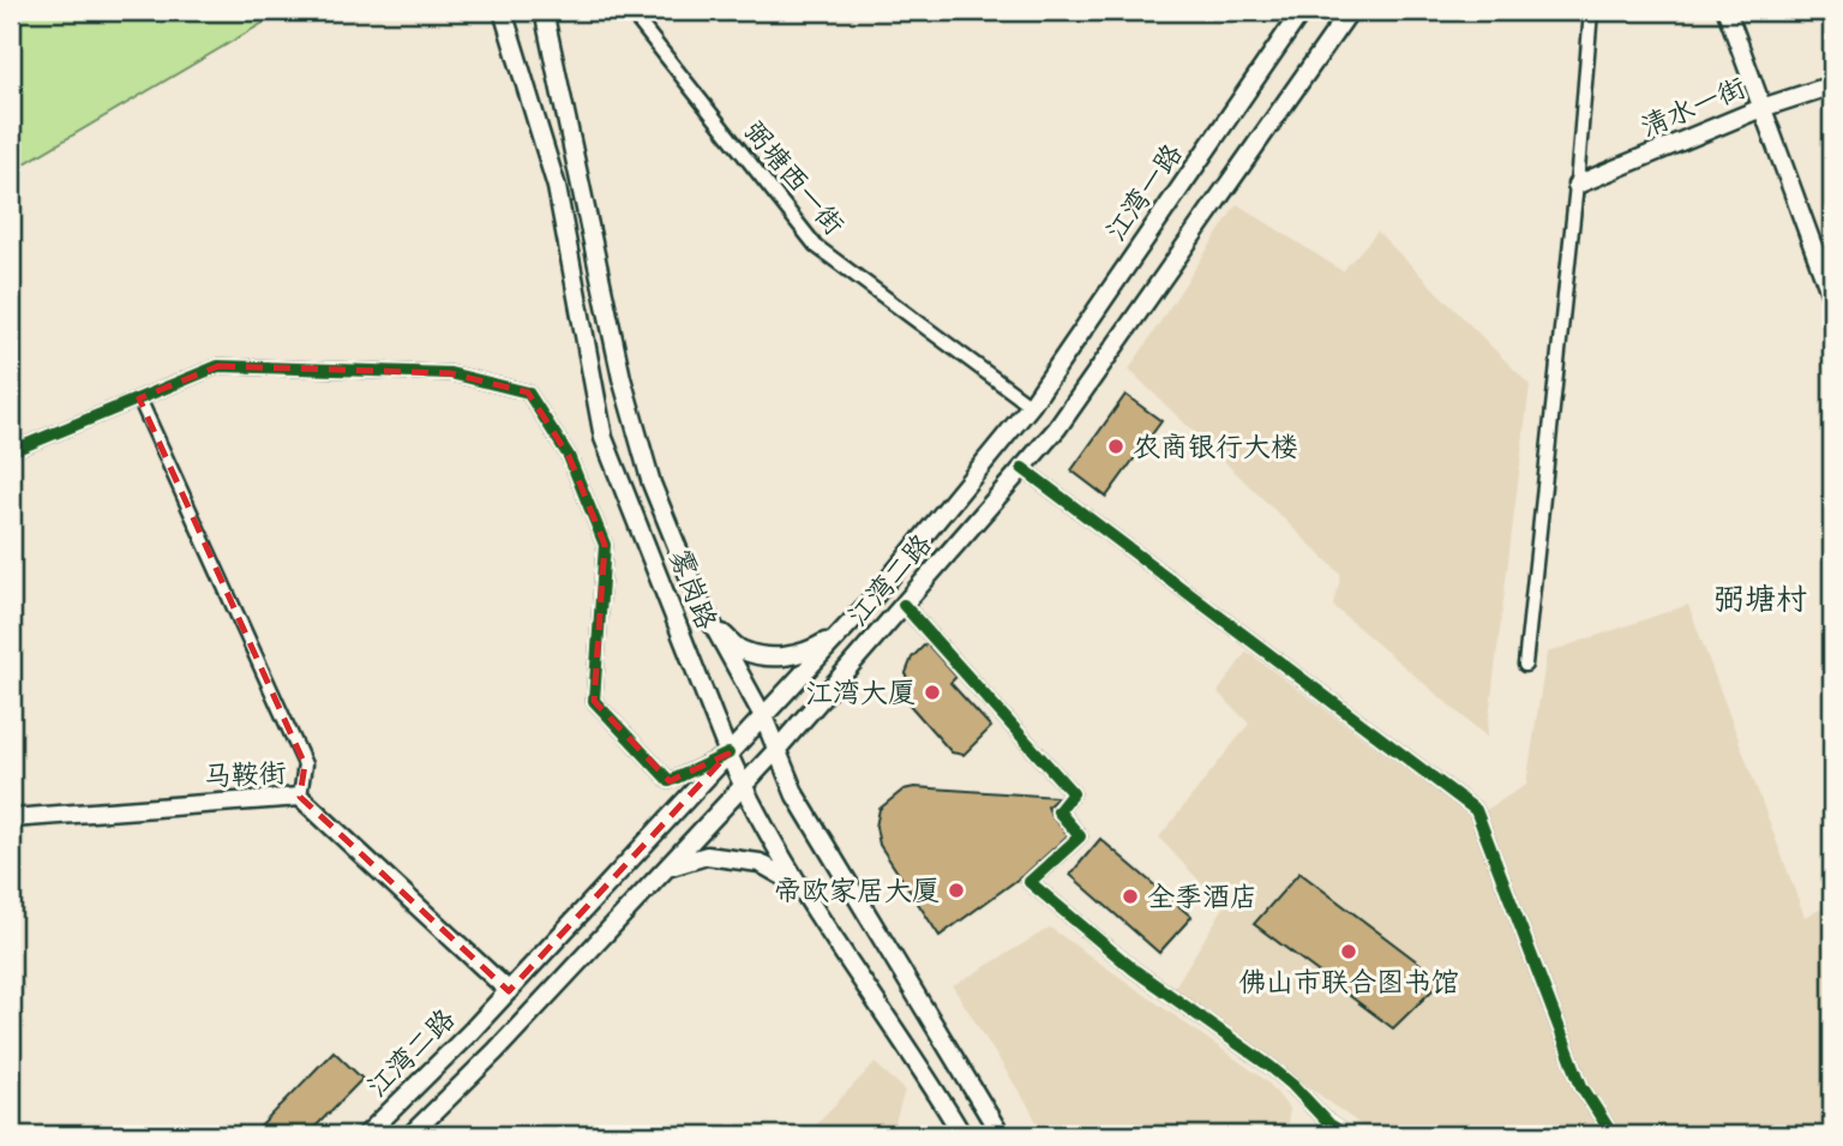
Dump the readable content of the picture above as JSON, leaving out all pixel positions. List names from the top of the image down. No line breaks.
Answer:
{"streets":{"main road":["清水一街","江湾一路","江湾二路","雾岗路","马鞍街"],"street":["弼塘西一街"]},"crossings":[["弼塘西一街","江湾一路"],["弼塘西一街","江湾二路"],["江湾一路","江湾二路"],["江湾二路","雾岗路"],["江湾二路","马鞍街"]],"districts":["弼塘村"],"places":["农商银行大楼","江湾大厦","帝欧家居大厦","全季酒店","佛山市联合图书馆"]}
